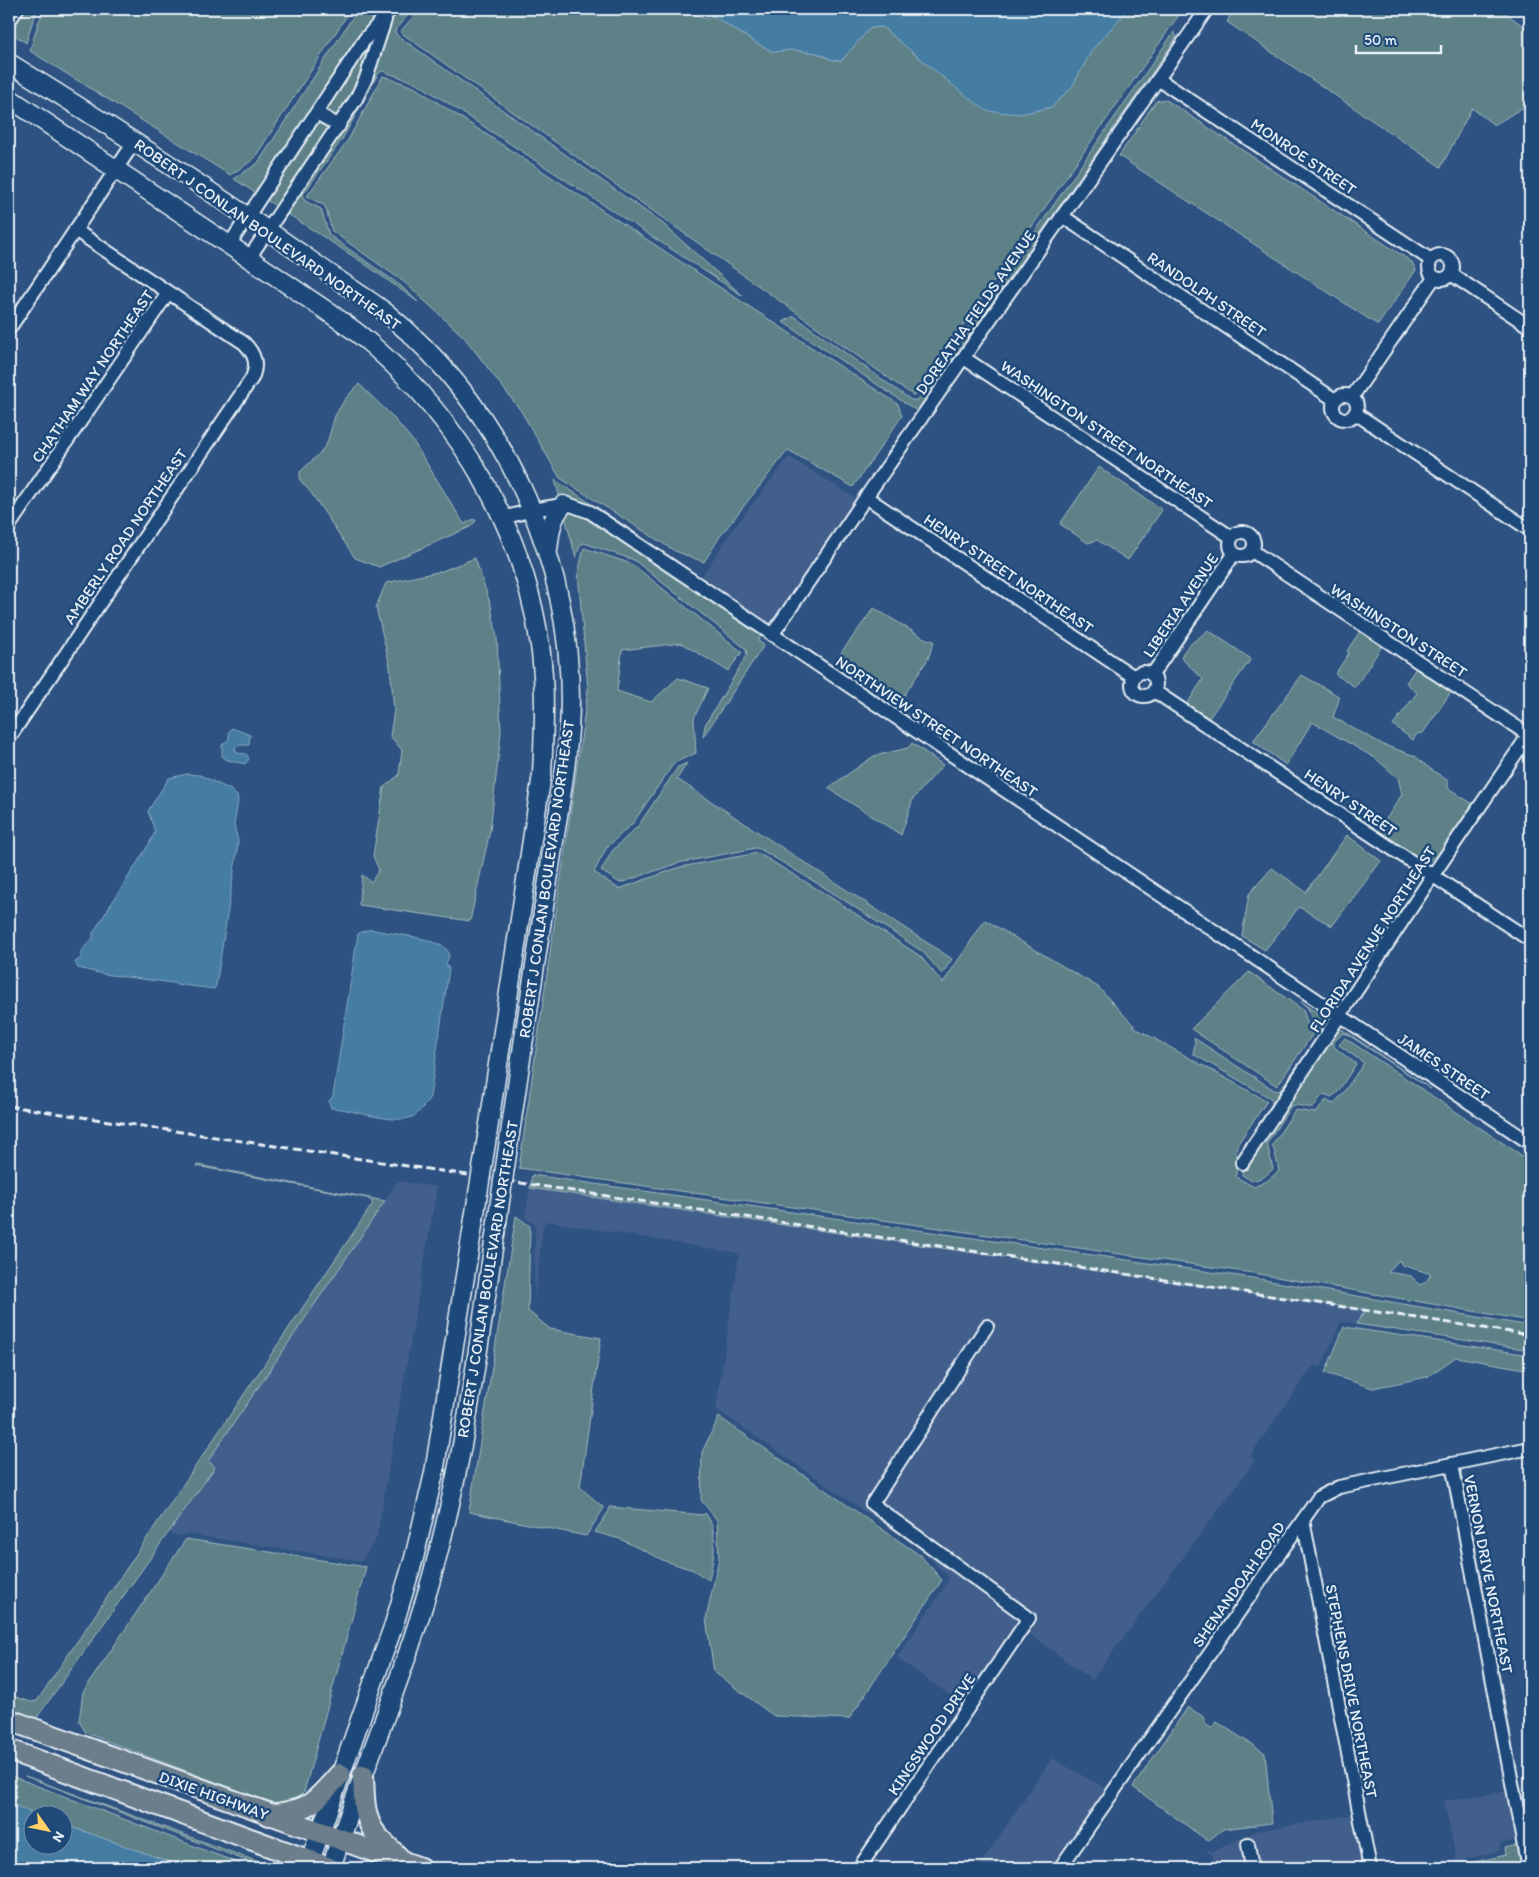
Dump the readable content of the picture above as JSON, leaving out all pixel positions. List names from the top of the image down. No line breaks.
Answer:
{"streets":{"main road":["ROBERT J CONLAN BOULEVARD NORTHEAST","DIXIE HIGHWAY"],"street":["MONROE STREET","RANDOLPH STREET","DOREATHA FIELDS AVENUE","CHATHAM WAY NORTHEAST","WASHINGTON STREET NORTHEAST","AMBERLY ROAD NORTHEAST","HENRY STREET NORTHEAST","LIBERIA AVENUE","WASHINGTON STREET","NORTHVIEW STREET NORTHEAST","HENRY STREET","FLORIDA AVENUE NORTHEAST","JAMES STREET","VERNON DRIVE NORTHEAST","SHENANDOAH ROAD","STEPHENS DRIVE NORTHEAST","KINGSWOOD DRIVE"]},"crossings":[["MONROE STREET","DOREATHA FIELDS AVENUE"],["ROBERT J CONLAN BOULEVARD NORTHEAST","NORTHVIEW STREET NORTHEAST"],["ROBERT J CONLAN BOULEVARD NORTHEAST","DIXIE HIGHWAY"],["RANDOLPH STREET","DOREATHA FIELDS AVENUE"],["DOREATHA FIELDS AVENUE","WASHINGTON STREET NORTHEAST"],["DOREATHA FIELDS AVENUE","HENRY STREET NORTHEAST"],["DOREATHA FIELDS AVENUE","NORTHVIEW STREET NORTHEAST"],["CHATHAM WAY NORTHEAST","AMBERLY ROAD NORTHEAST"],["WASHINGTON STREET NORTHEAST","LIBERIA AVENUE"],["WASHINGTON STREET NORTHEAST","WASHINGTON STREET"],["HENRY STREET NORTHEAST","LIBERIA AVENUE"],["HENRY STREET NORTHEAST","HENRY STREET"],["LIBERIA AVENUE","WASHINGTON STREET"],["LIBERIA AVENUE","HENRY STREET"],["WASHINGTON STREET","FLORIDA AVENUE NORTHEAST"],["NORTHVIEW STREET NORTHEAST","FLORIDA AVENUE NORTHEAST"],["NORTHVIEW STREET NORTHEAST","JAMES STREET"],["HENRY STREET","FLORIDA AVENUE NORTHEAST"],["FLORIDA AVENUE NORTHEAST","JAMES STREET"],["VERNON DRIVE NORTHEAST","SHENANDOAH ROAD"],["SHENANDOAH ROAD","STEPHENS DRIVE NORTHEAST"]],"scale_bar":"50 m","north":"bottom right"}
